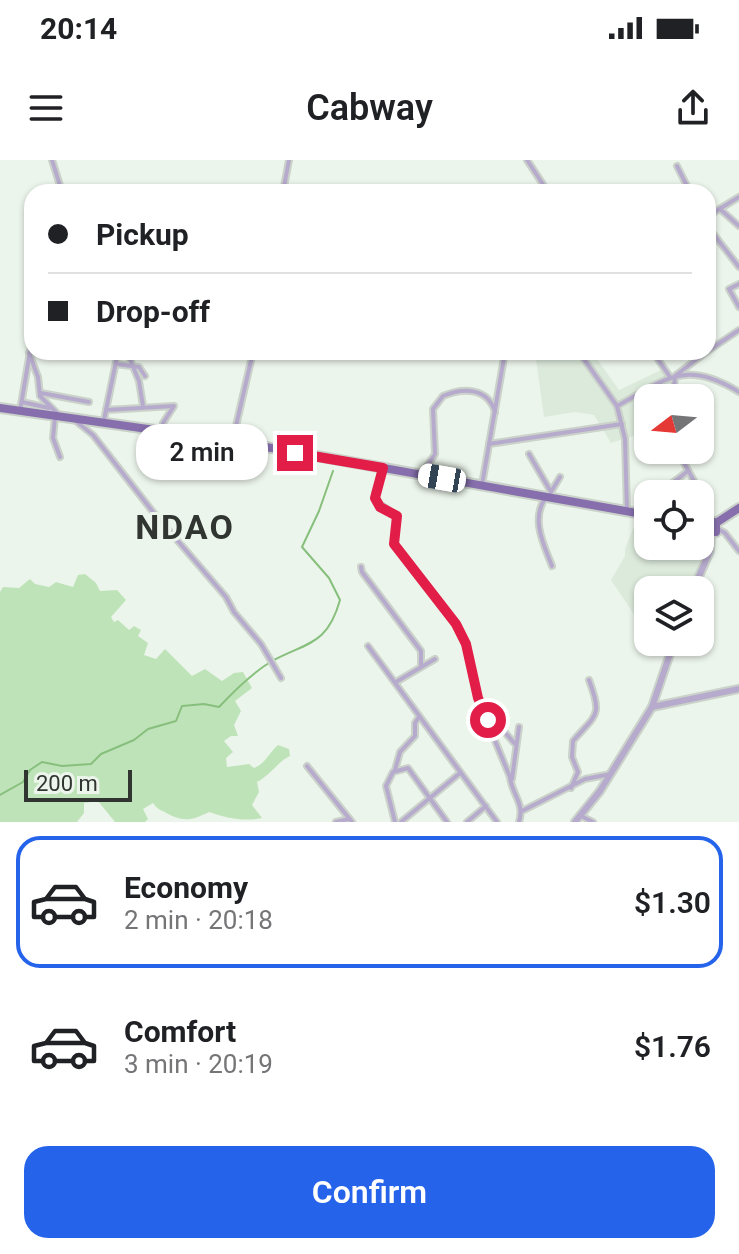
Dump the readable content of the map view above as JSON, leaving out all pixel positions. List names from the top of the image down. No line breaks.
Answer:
{"districts":["NDAO"],"scale_bar":"200 m","north":"left","page":{"status":"20:14","header":"Cabway","banner":["Pickup","Drop-off"],"bubble":"2 min","scale":"200 m","list":[{"name":"Economy","note":"2 min · 20:18","value":"$1.30"},{"name":"Comfort","note":"3 min · 20:19","value":"$1.76"}],"buttons":"Confirm"}}
